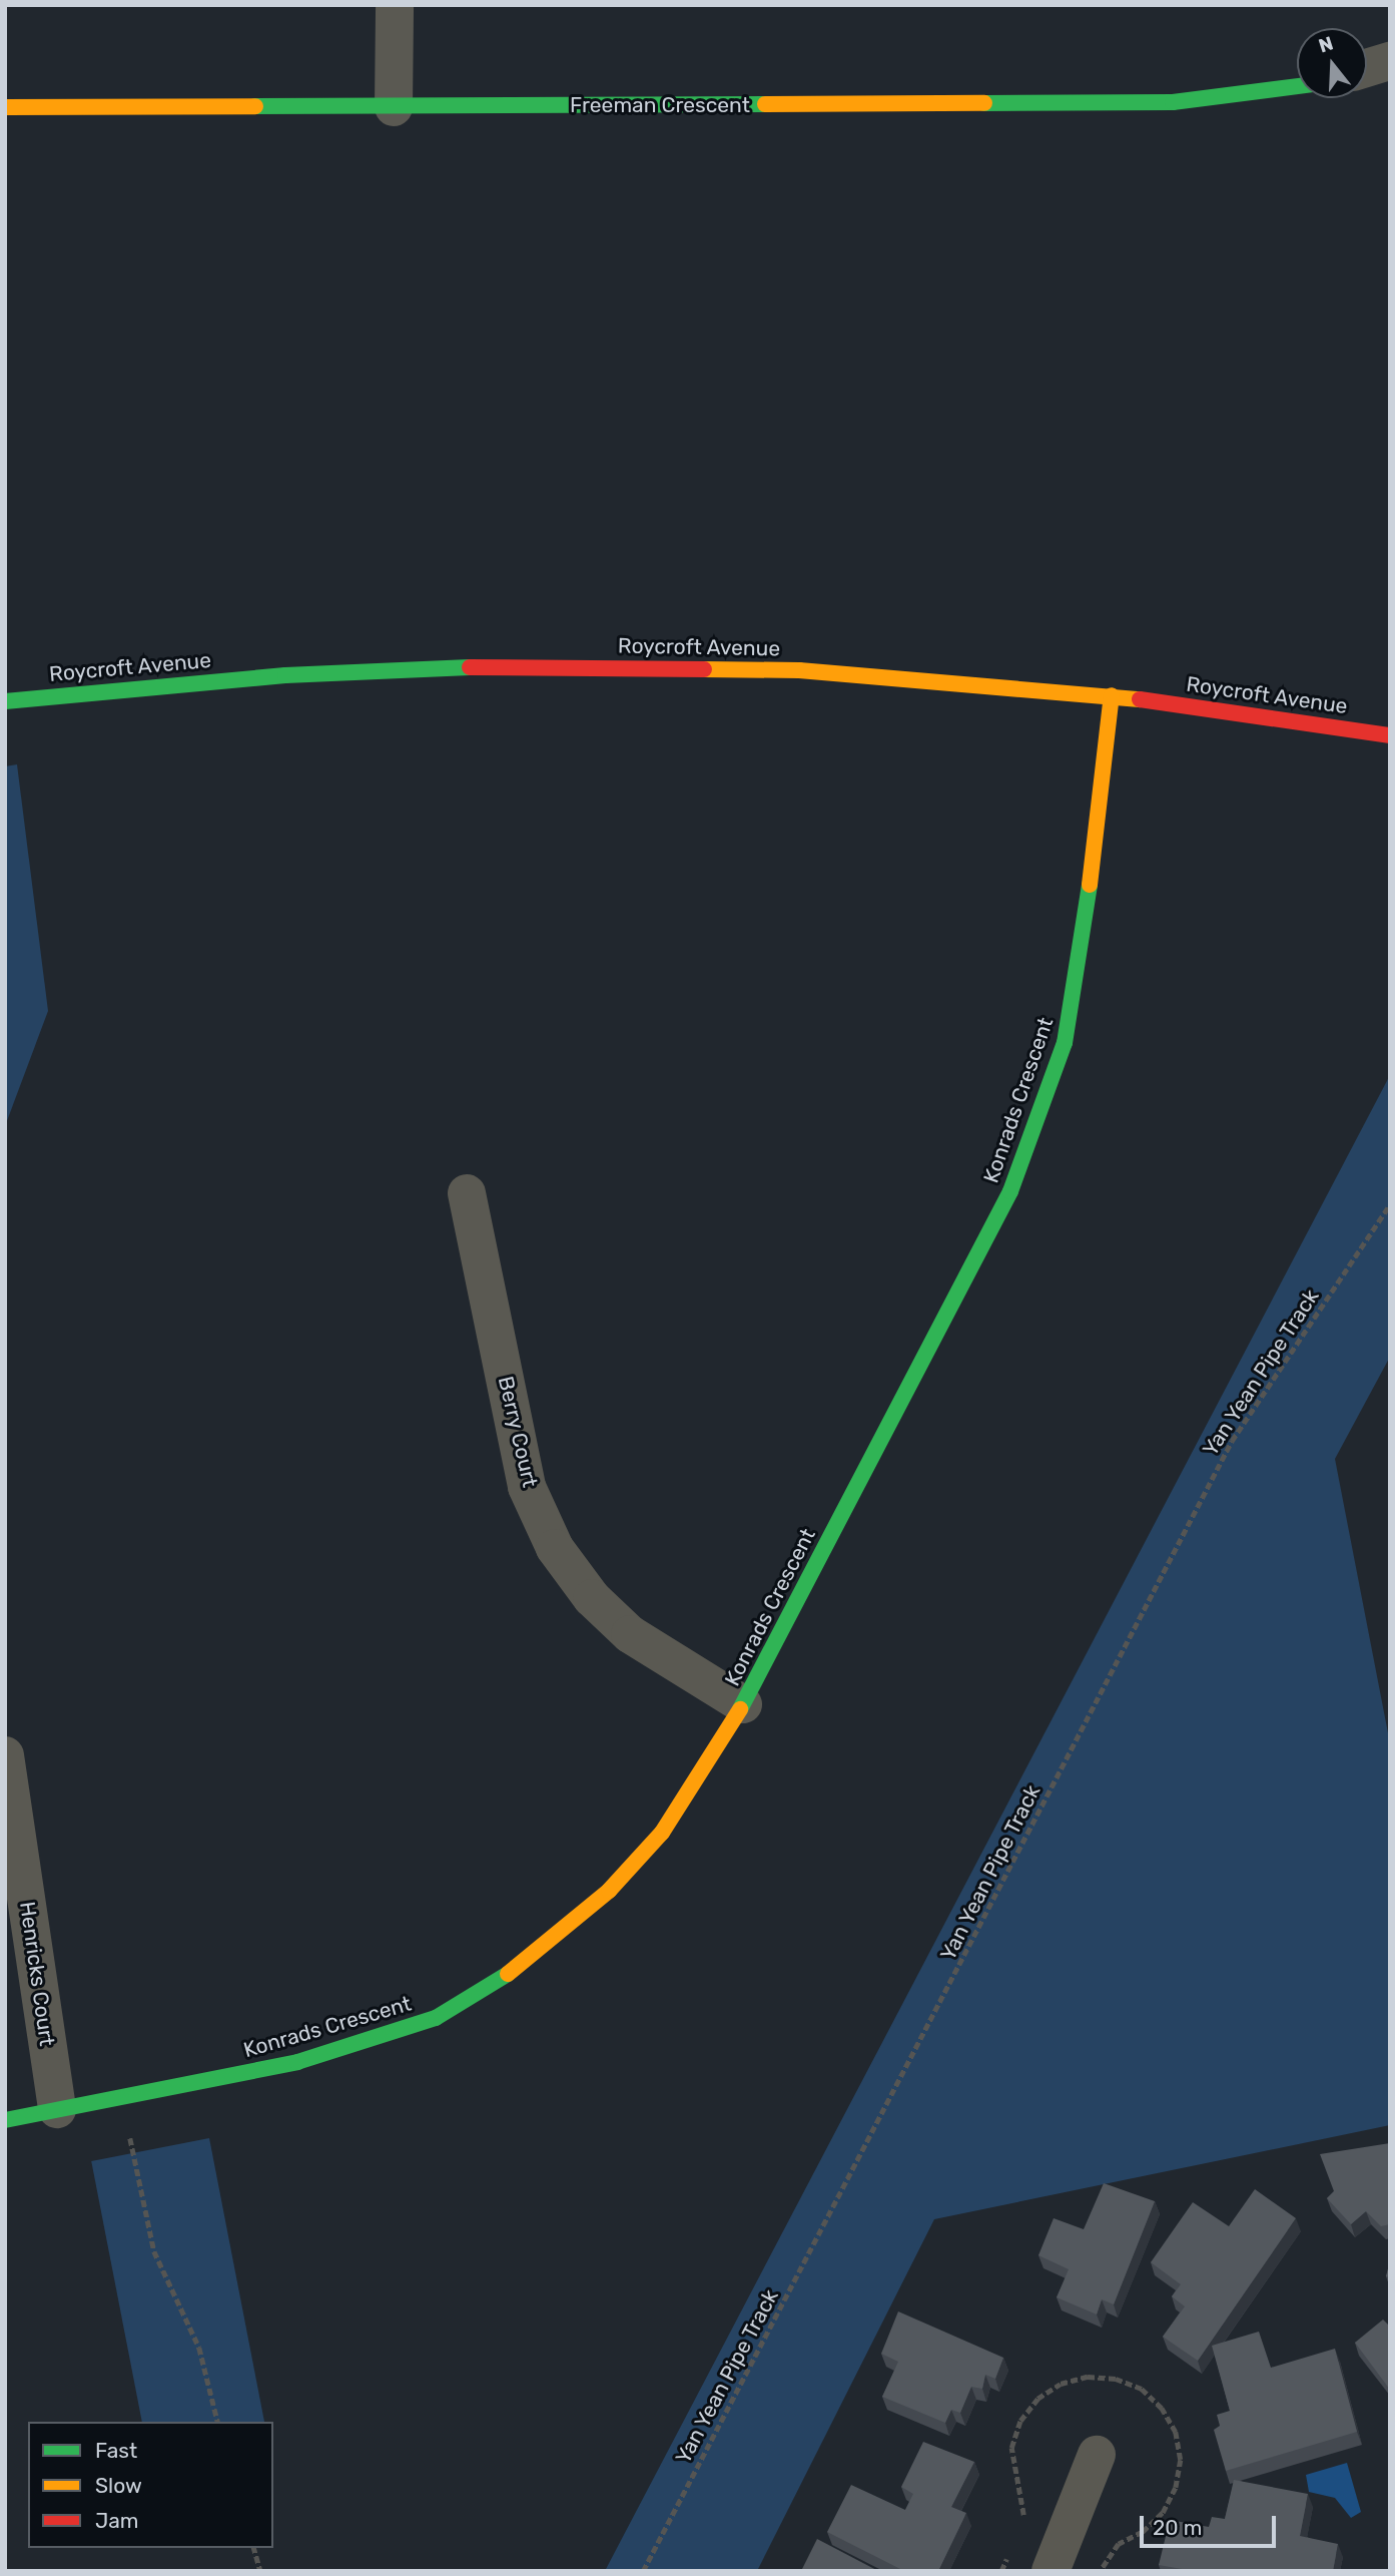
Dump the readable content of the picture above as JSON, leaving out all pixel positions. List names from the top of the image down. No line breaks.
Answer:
{"streets":{"street":["Freeman Crescent","Roycroft Avenue","Konrads Crescent","Berry Court","Henricks Court"],"path":["Yan Yean Pipe Track"]},"crossings":[["Roycroft Avenue","Konrads Crescent"],["Konrads Crescent","Berry Court"],["Konrads Crescent","Henricks Court"]],"legend":["Fast","Slow","Jam"],"scale_bar":"20 m","north":"top"}
